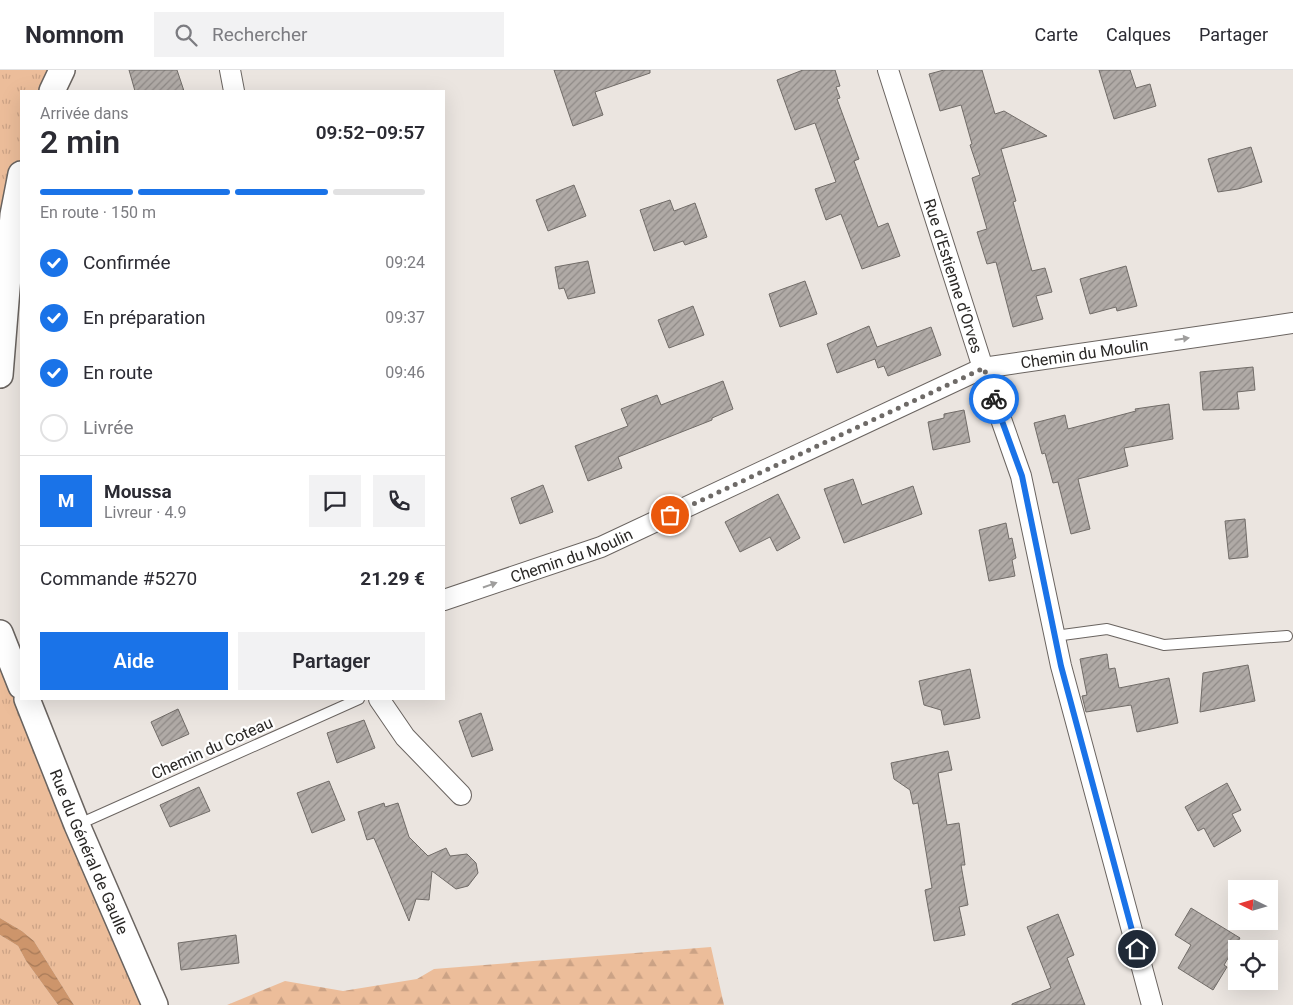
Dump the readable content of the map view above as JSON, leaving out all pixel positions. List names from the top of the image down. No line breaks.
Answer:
{"streets":{"street":["Rue d'Estienne d'Orves","Chemin du Moulin","Rue du Général de Gaulle"],"lane":["Chemin du Coteau"]},"crossings":[["Rue d'Estienne d'Orves","Chemin du Moulin"],["Chemin du Coteau","Rue du Général de Gaulle"]],"one_way":["Chemin du Moulin"],"north":"left","page":{"header":"Nomnom","search":"Rechercher","nav":["Carte","Calques","Partager"],"heading":["2 min","Arrivée dans","09:52–09:57"],"panel":["Moussa","Livreur · 4.9","Commande #5270","21.29 €"],"bar":"En route · 150 m","list":[["Confirmée","09:24"],["En préparation","09:37"],["En route","09:46"],"Livrée"],"round":"M","buttons":["Aide","Partager"]}}
